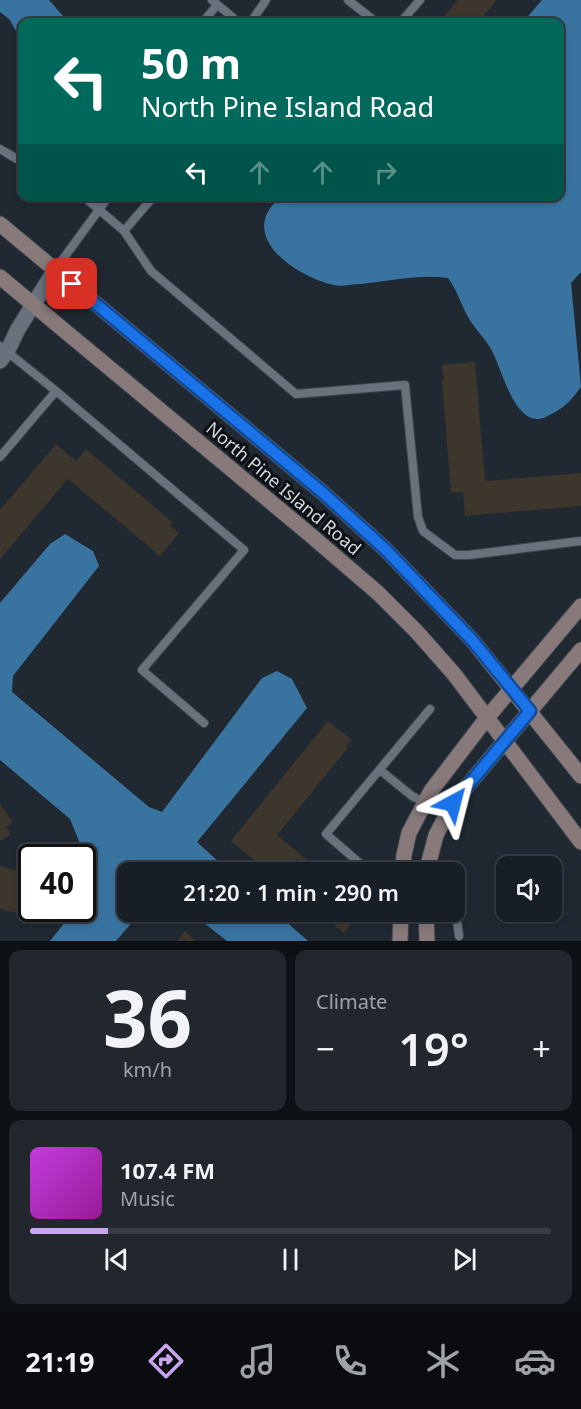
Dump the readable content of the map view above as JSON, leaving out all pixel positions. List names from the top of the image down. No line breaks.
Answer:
{"streets":{"main road":["North Pine Island Road"]},"page":{"turn":["50 m","North Pine Island Road"],"limit":"40","trip":"21:20 · 1 min · 290 m","tile":[["36","km/h"],"Climate"],"heat":["−","19°","+"],"song":["107.4 FM","Music"],"tabs":"21:19"}}
